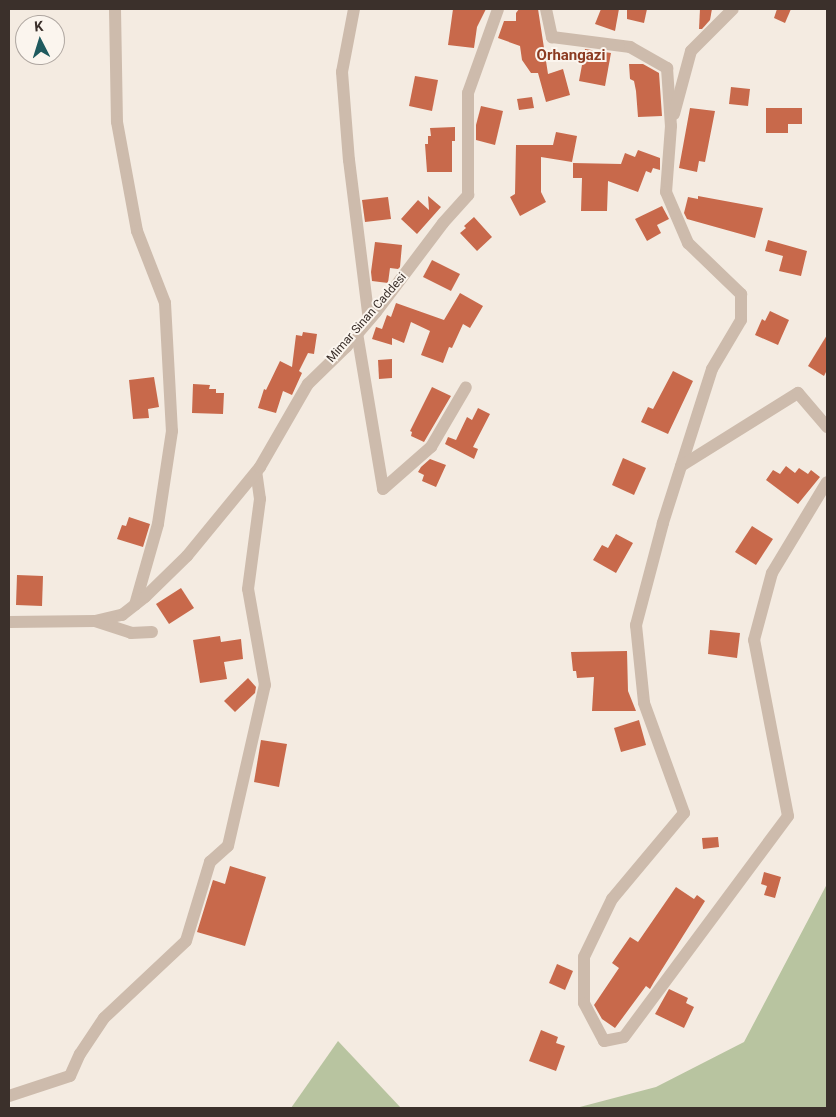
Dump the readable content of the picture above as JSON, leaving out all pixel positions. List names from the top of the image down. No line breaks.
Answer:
{"streets":{"street":["Mimar Sinan Caddesi"]},"districts":["Orhangazi"],"north":"top"}
